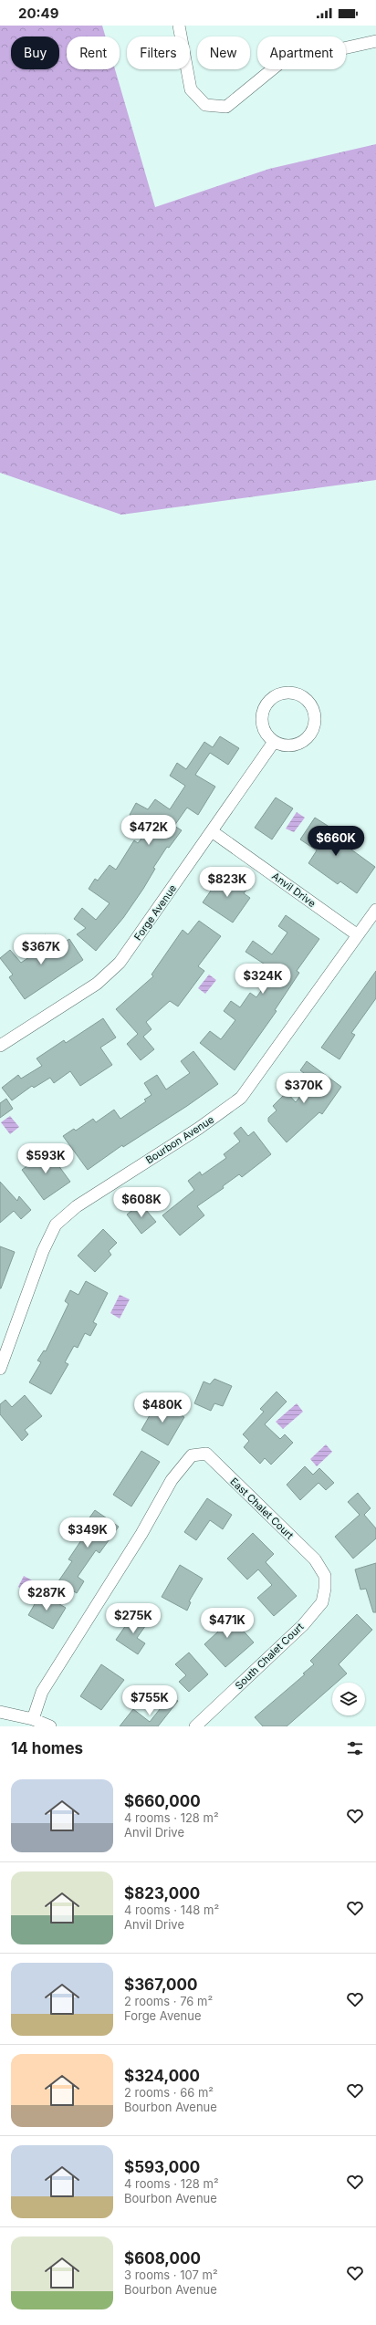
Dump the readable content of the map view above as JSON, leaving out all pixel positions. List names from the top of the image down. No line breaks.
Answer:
{"streets":{"street":["Anvil Drive","Forge Avenue","Bourbon Avenue","East Chalet Court","South Chalet Court"]},"crossings":[["Anvil Drive","Forge Avenue"],["Anvil Drive","Bourbon Avenue"],["East Chalet Court","South Chalet Court"]],"page":{"status":"20:49","chip":["Buy","Rent","Filters","New","Apartment"],"price":["$472K","$660K","$823K","$367K","$324K","$370K","$593K","$608K","$480K","$349K","$287K","$275K","$471K","$755K"],"heading":"14 homes","list":[{"name":"$660,000","note":"4 rooms · 128 m² · Anvil Drive"},{"name":"$823,000","note":"4 rooms · 148 m² · Anvil Drive"},{"name":"$367,000","note":"2 rooms · 76 m² · Forge Avenue"},{"name":"$324,000","note":"2 rooms · 66 m² · Bourbon Avenue"},{"name":"$593,000","note":"4 rooms · 128 m² · Bourbon Avenue"},{"name":"$608,000","note":"3 rooms · 107 m² · Bourbon Avenue"}]}}
